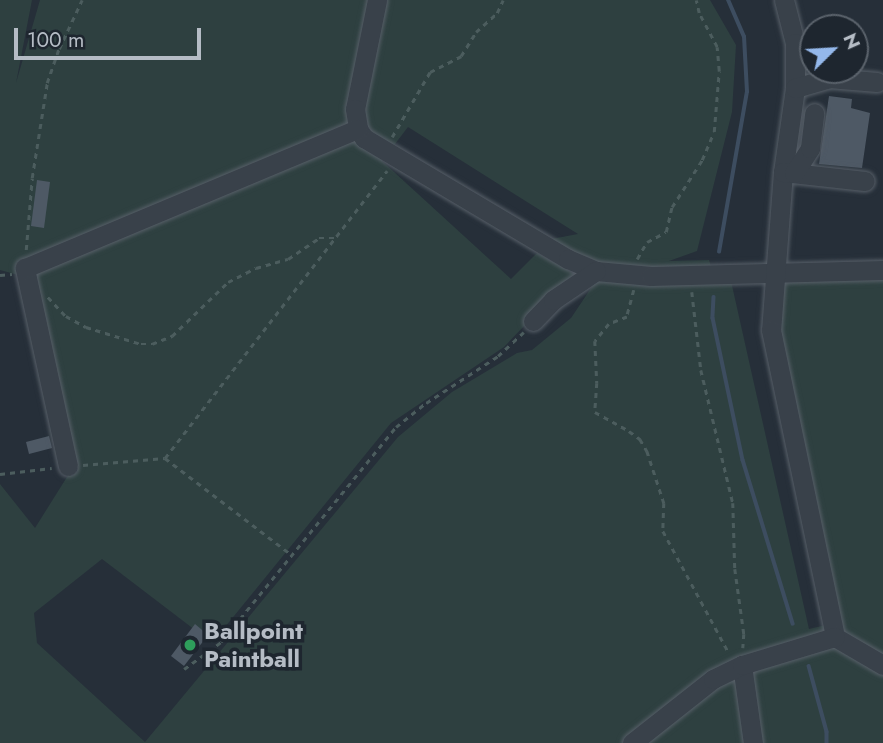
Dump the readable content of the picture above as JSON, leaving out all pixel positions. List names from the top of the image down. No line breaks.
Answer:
{"places":["Ballpoint Paintball"],"scale_bar":"100 m","north":"top right"}
